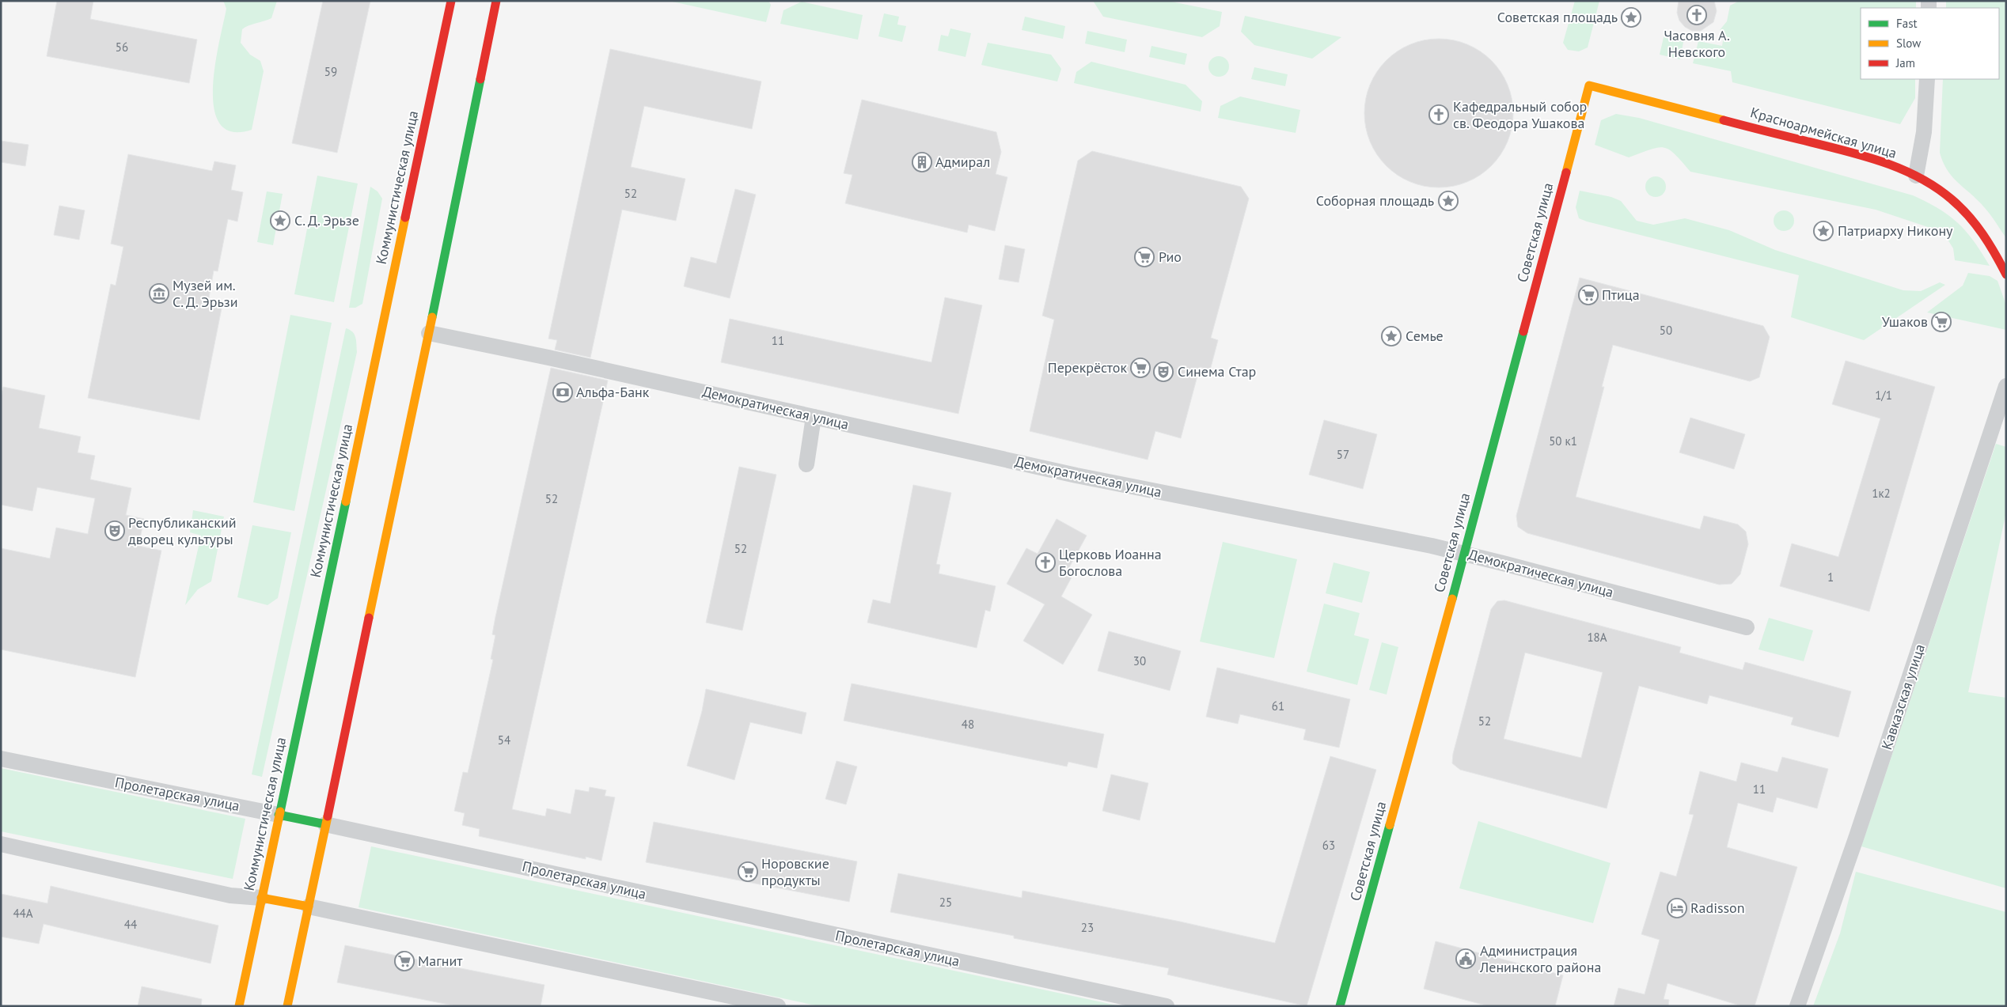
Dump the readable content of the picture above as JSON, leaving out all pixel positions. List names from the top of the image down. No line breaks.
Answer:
{"streets":{"main road":["Красноармейская улица","Коммунистическая улица","Советская улица","Пролетарская улица"],"street":["Демократическая улица","Кавказская улица"]},"crossings":[["Красноармейская улица","Советская улица"],["Коммунистическая улица","Пролетарская улица"],["Советская улица","Демократическая улица"]],"places":{"church":["Часовня А. Невского","Кафедральный собор св. Феодора Ушакова","Церковь Иоанна Богослова"],"place":["Советская площадь","Соборная площадь","С. Д. Эрьзе","Патриарху Никону","Семье"],"building":["Адмирал"],"supermarket":["Рио","Птица","Ушаков","Перекрёсток","Норовские продукты","Магнит"],"museum":["Музей им. С. Д. Эрьзи"],"theatre":["Синема Стар","Республиканский дворец культуры"],"bank":["Альфа-Банк"],"hotel":["Radisson"],"public building":["Администрация Ленинского района"]},"house_numbers":["56","59","52","50","11","1/1","50 к1","57","1к2","52","52","1","18А","30","61","52","48","54","11","63","25","44А","44","23"],"legend":["Fast","Slow","Jam"]}
